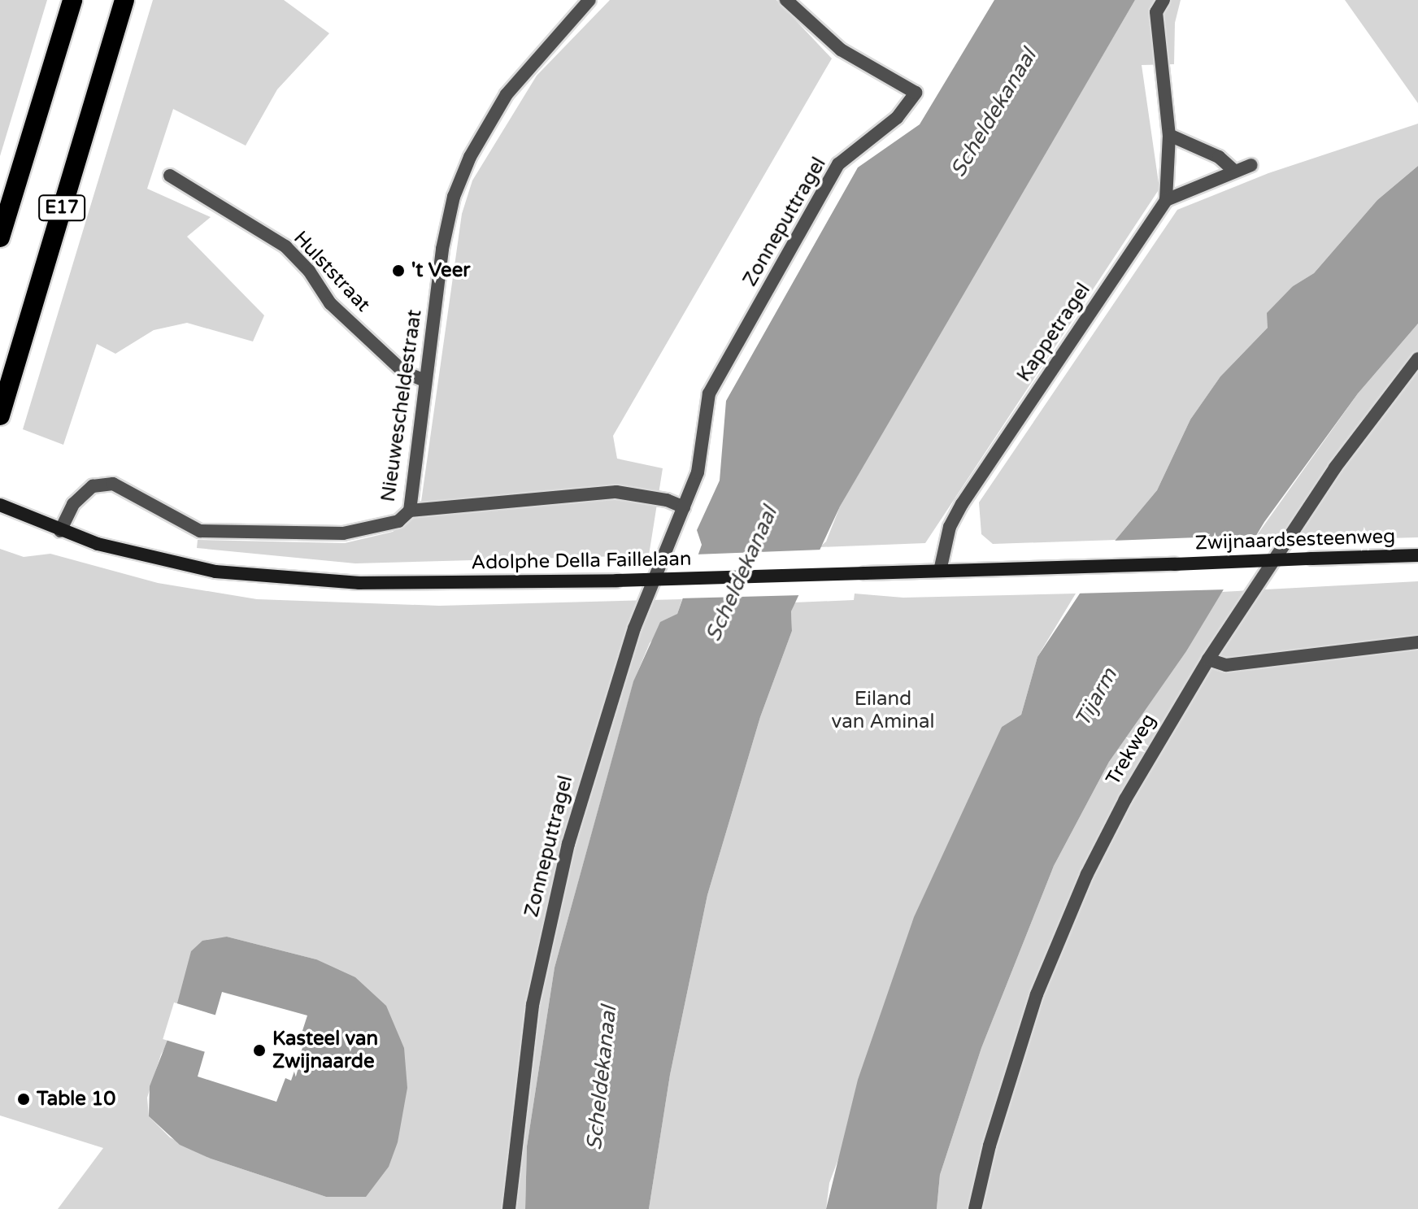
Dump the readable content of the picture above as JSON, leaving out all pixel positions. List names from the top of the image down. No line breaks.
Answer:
{"streets":{"highway":["E17"],"main road":["Zwijnaardsesteenweg","Adolphe Della Faillelaan"],"street":["Zonneputtragel","Hulststraat","Kappetragel","Nieuwescheldestraat","Trekweg"]},"crossings":[["Hulststraat","Nieuwescheldestraat"],["Kappetragel","Adolphe Della Faillelaan"],["Nieuwescheldestraat","Adolphe Della Faillelaan"],["Zwijnaardsesteenweg","Adolphe Della Faillelaan"]],"water":["Scheldekanaal","Tijarm"],"parks":["Eiland van Aminal"],"places":["'t Veer","Kasteel van Zwijnaarde","Table 10"]}
